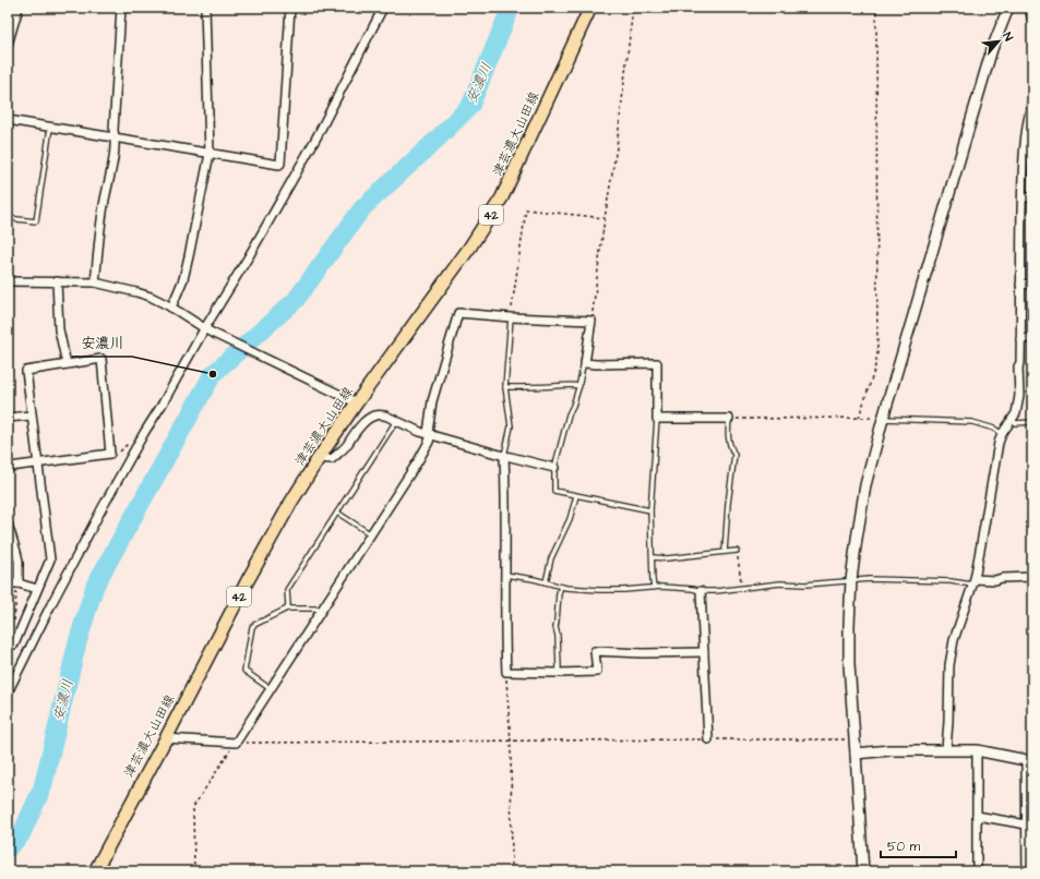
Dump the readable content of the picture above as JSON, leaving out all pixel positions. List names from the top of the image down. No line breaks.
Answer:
{"streets":{"main road":["津芸濃大山田線","42"]},"water":["安濃川"],"places":["安濃川"],"scale_bar":"50 m","north":"top right"}
